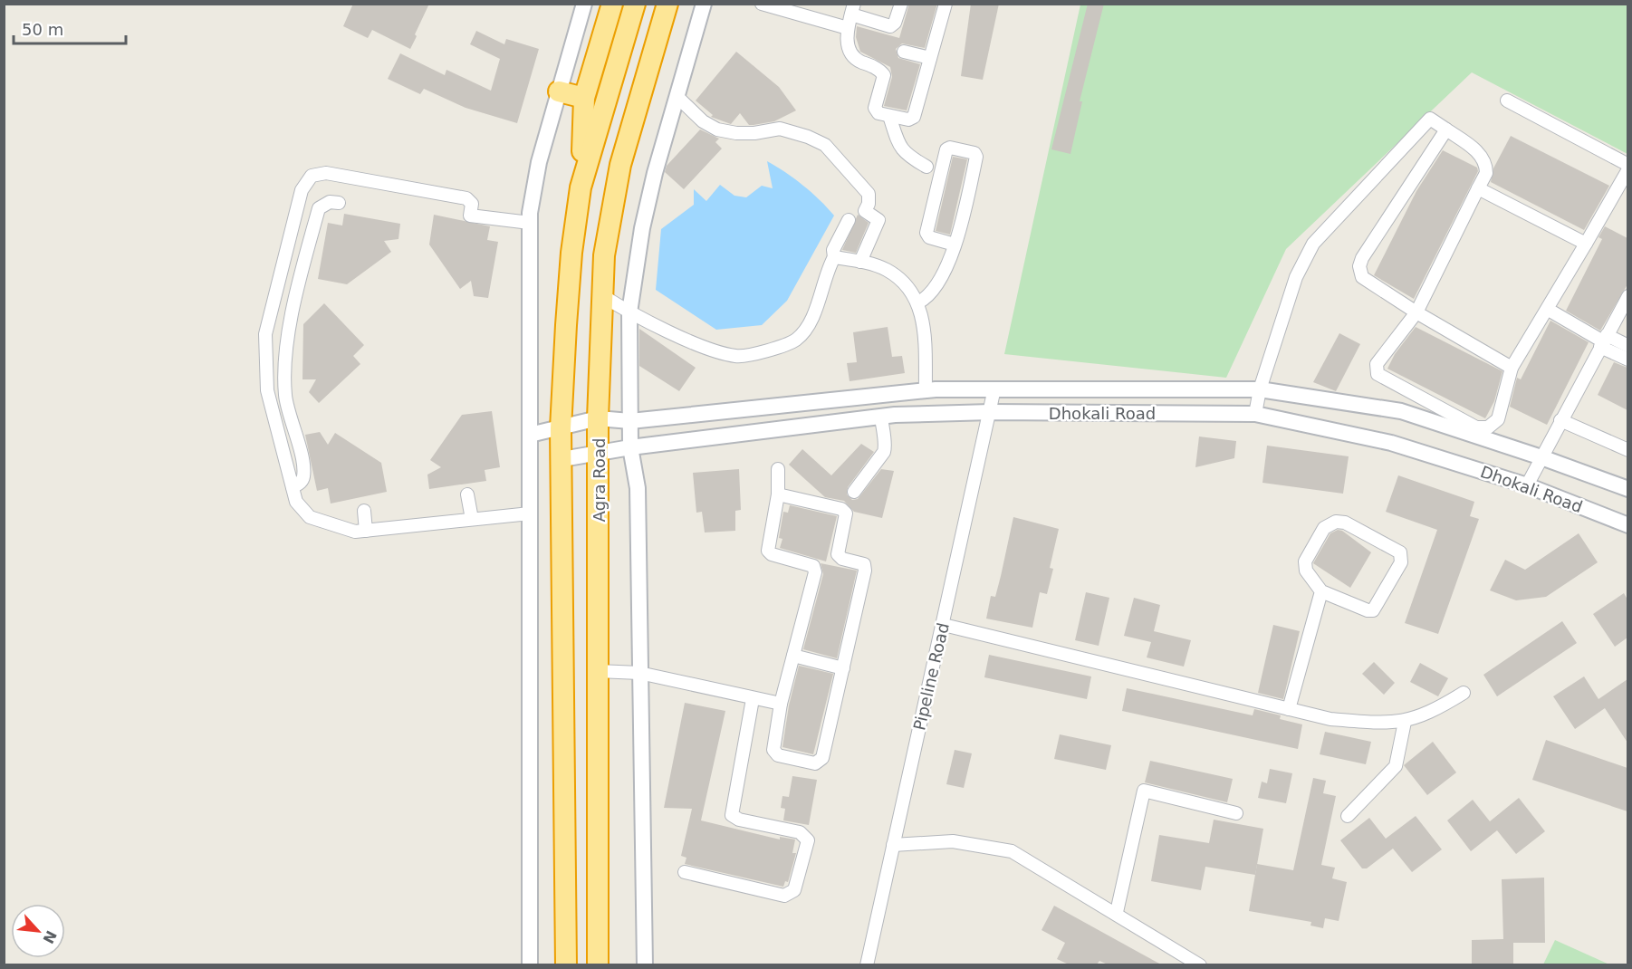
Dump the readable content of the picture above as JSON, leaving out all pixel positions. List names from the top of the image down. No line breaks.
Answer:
{"streets":{"highway":["Agra Road"],"street":["Dhokali Road","Pipeline Road"]},"crossings":[["Dhokali Road","Agra Road"],["Dhokali Road","Pipeline Road"]],"scale_bar":"50 m","north":"bottom right"}
